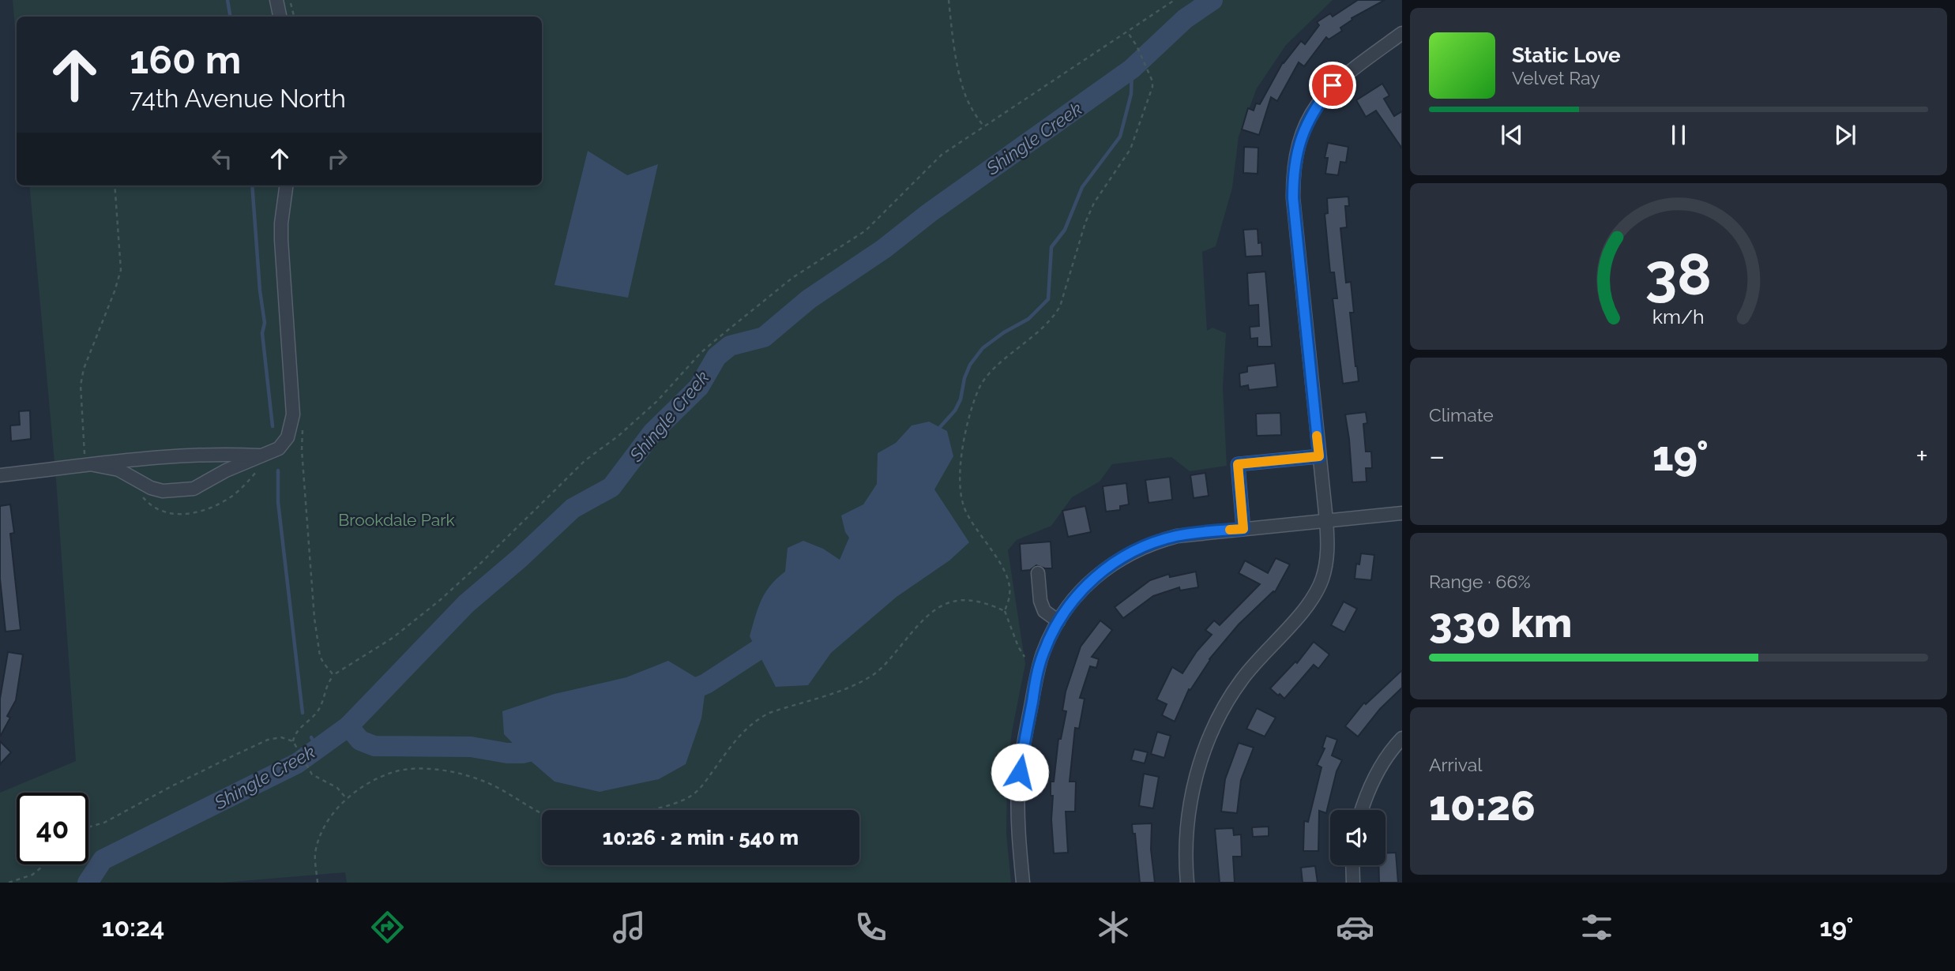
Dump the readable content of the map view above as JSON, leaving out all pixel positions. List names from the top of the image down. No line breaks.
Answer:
{"water":["Shingle Creek"],"parks":["Brookdale Park"],"page":{"turn":["160 m","74th Avenue North"],"song":["Static Love","Velvet Ray"],"tile":["Climate",["Range · 66%","330 km"],["Arrival","10:26"]],"heat":["−","19°","+"],"limit":"40","trip":"10:26 · 2 min · 540 m","tabs":["10:24","19°"],"gauge":["38","km/h"]}}
